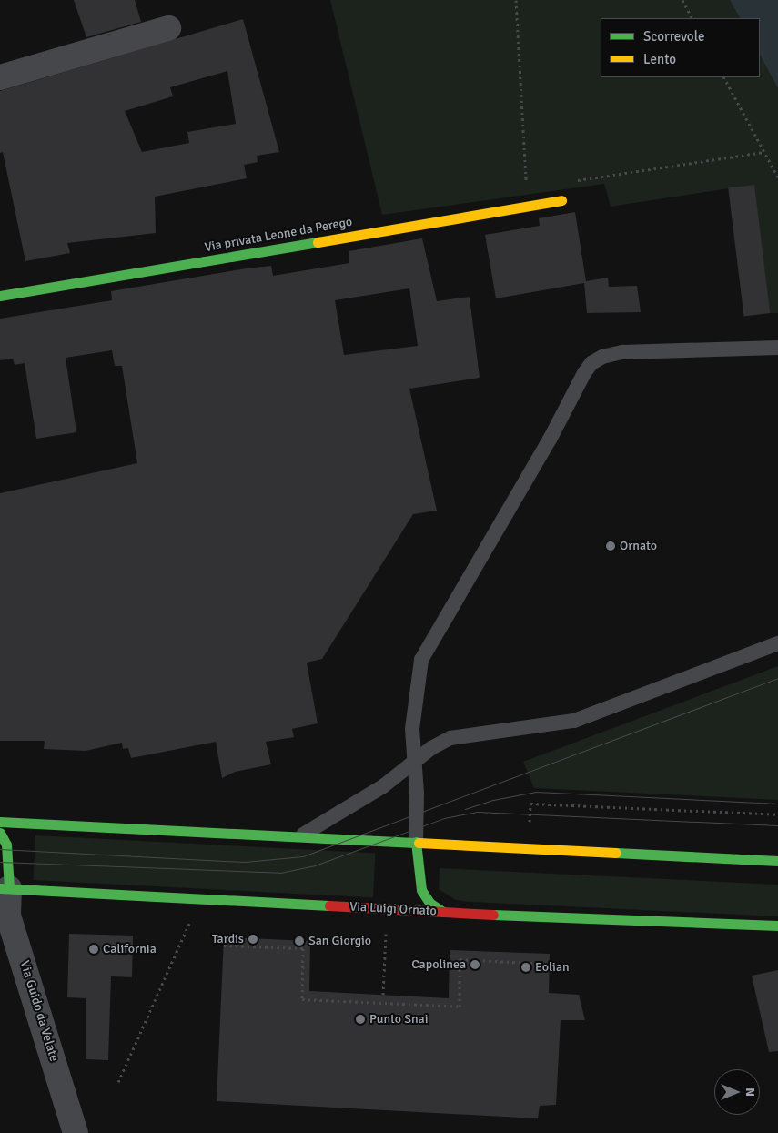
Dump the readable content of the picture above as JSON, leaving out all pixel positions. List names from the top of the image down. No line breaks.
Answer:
{"streets":{"main road":["Via privata Leone da Perego","Via Luigi Ornato"],"street":["Via Guido da Velate"]},"crossings":[["Via Luigi Ornato","Via Guido da Velate"]],"places":["Ornato","Tardis","San Giorgio","California","Capolinea","Eolian","Punto Snai"],"legend":["Scorrevole","Lento"],"north":"right"}
